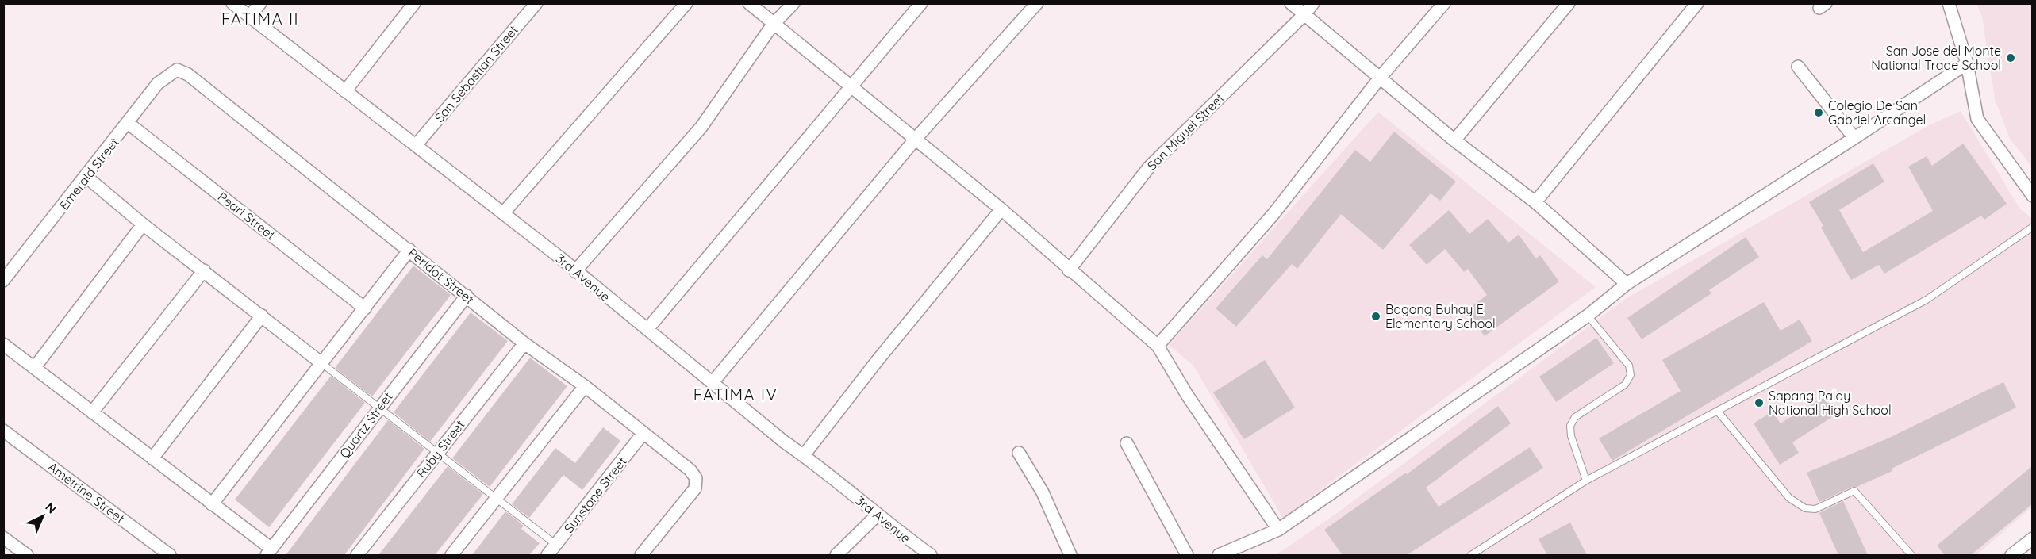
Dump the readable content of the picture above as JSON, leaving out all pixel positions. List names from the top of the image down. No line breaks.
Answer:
{"streets":{"street":["San Sebastian Street","San Miguel Street","Emerald Street","Pearl Street","Peridot Street","3rd Avenue","Quartz Street","Ruby Street","Ametrine Street","Sunstone Street"]},"crossings":[["San Sebastian Street","3rd Avenue"],["Emerald Street","Pearl Street"],["Emerald Street","Peridot Street"],["Peridot Street","Quartz Street"],["Peridot Street","Ruby Street"],["Peridot Street","Sunstone Street"]],"districts":["FATIMA II","FATIMA IV"],"places":["San Jose del Monte National Trade School","Colegio De San Gabriel Arcangel","Bagong Buhay E Elementary School","Sapang Palay National High School"],"north":"top right"}
